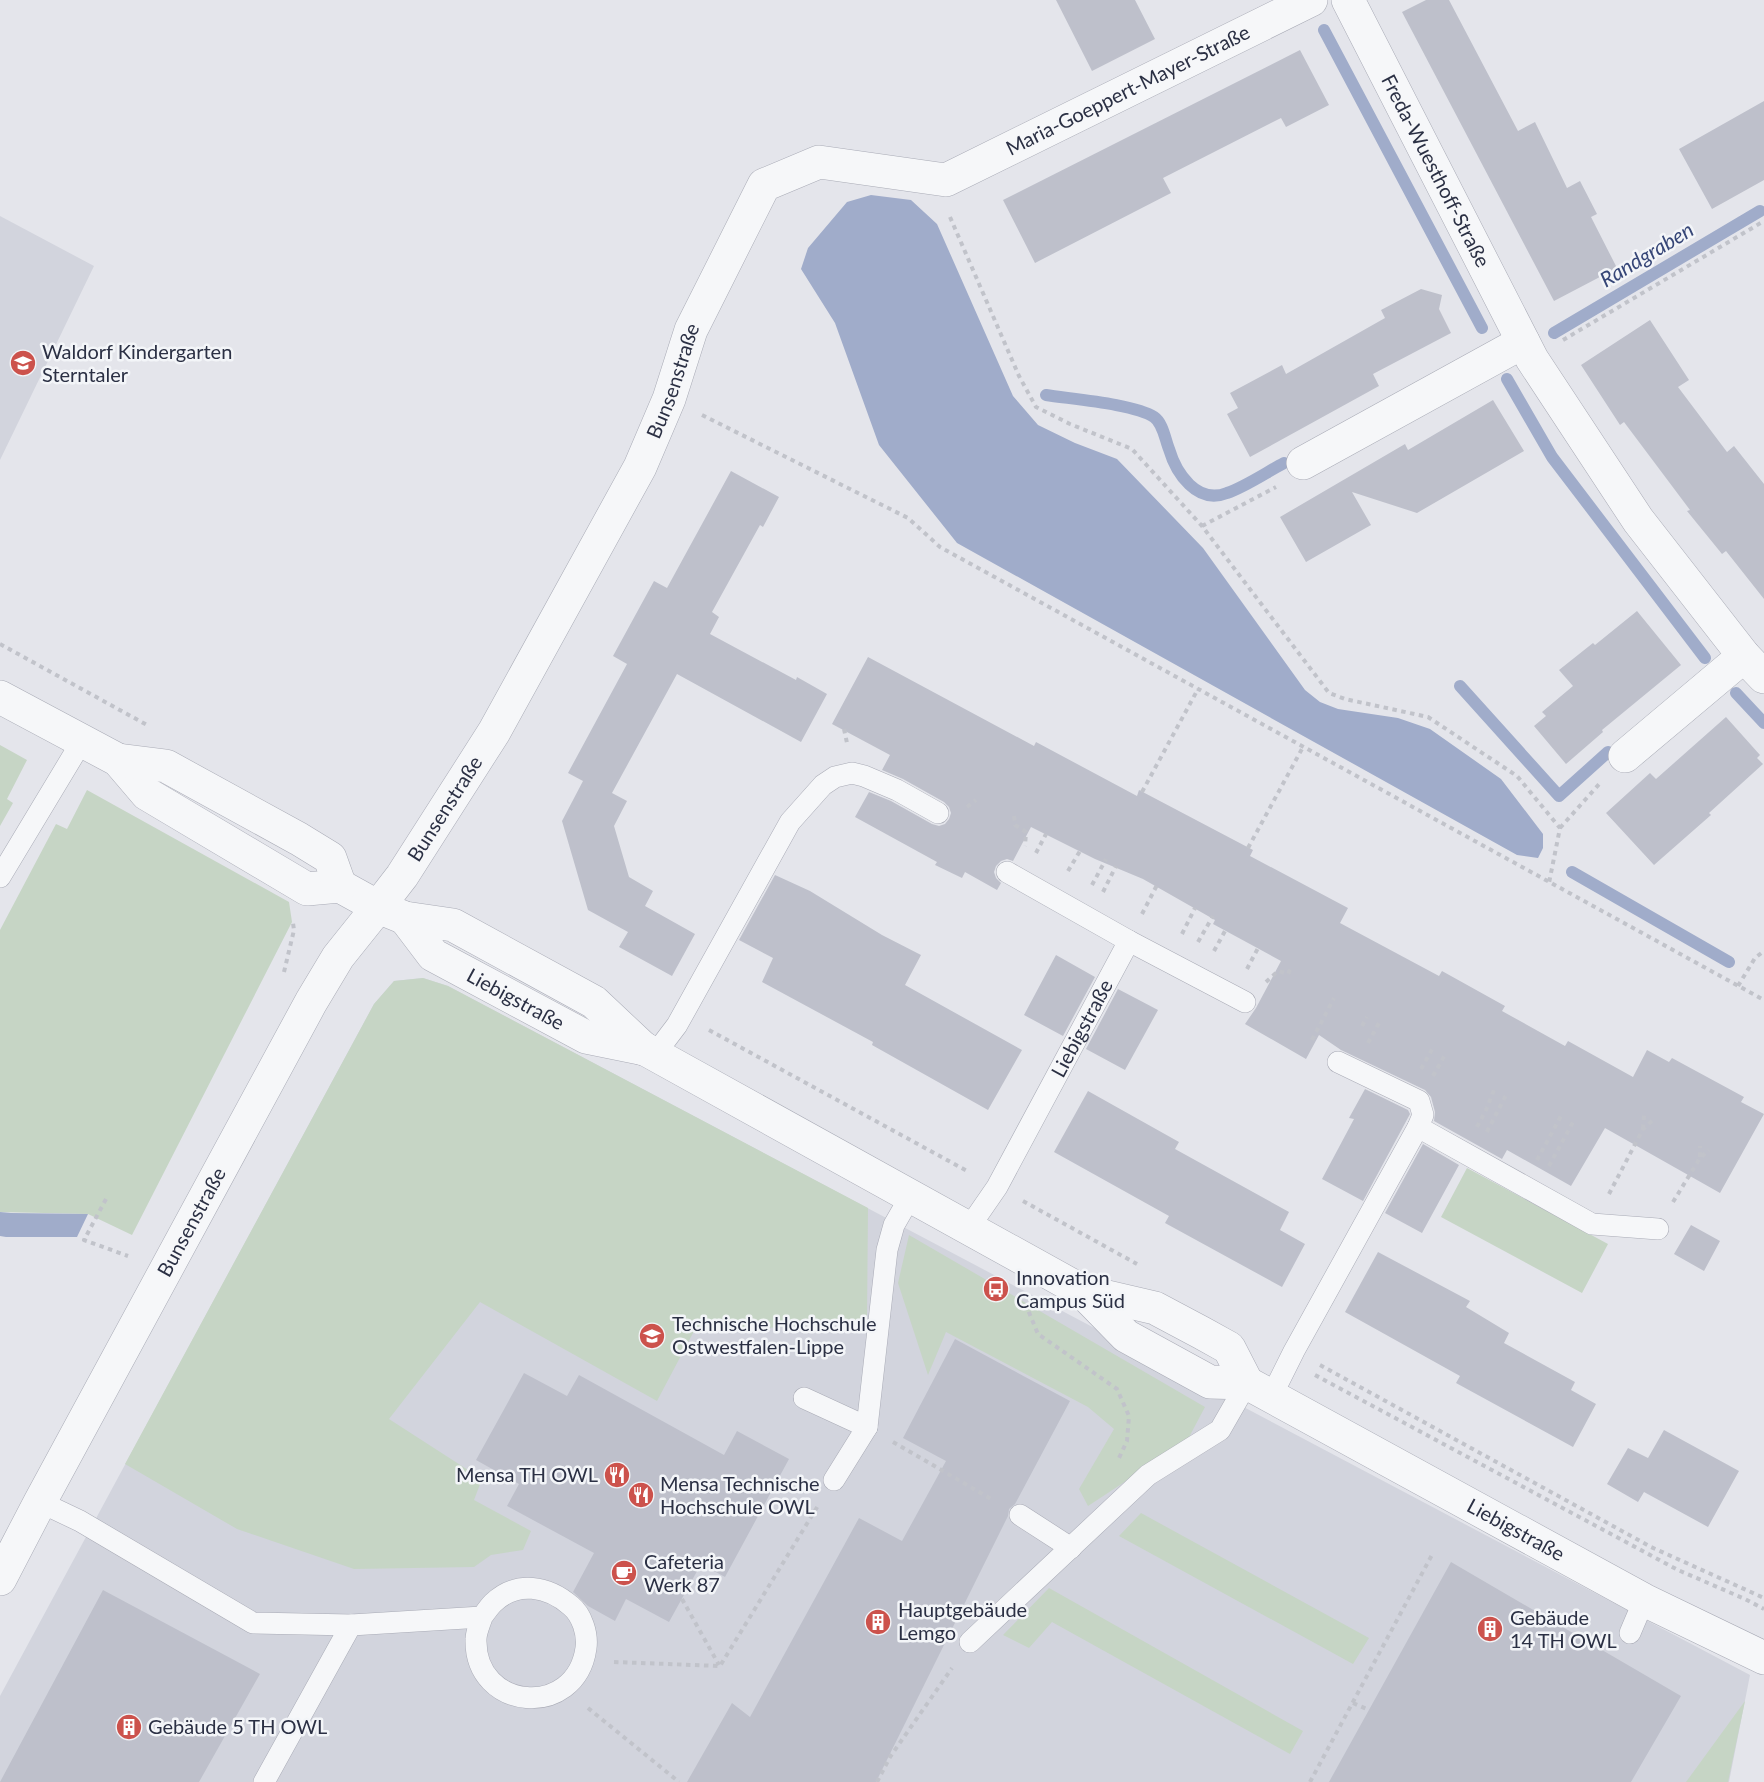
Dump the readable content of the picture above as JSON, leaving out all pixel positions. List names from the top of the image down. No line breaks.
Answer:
{"streets":{"street":["Maria-Goeppert-Mayer-Straße","Freda-Wuesthoff-Straße","Bunsenstraße","Liebigstraße"]},"crossings":[["Maria-Goeppert-Mayer-Straße","Bunsenstraße"],["Bunsenstraße","Liebigstraße"]],"water":["Randgraben"],"places":{"school or university":["Waldorf Kindergarten Sterntaler","Technische Hochschule Ostwestfalen-Lippe"],"bus stop":["Innovation Campus Süd"],"restaurant":["Mensa TH OWL","Mensa Technische Hochschule OWL"],"cafe":["Cafeteria Werk 87"],"building":["Hauptgebäude Lemgo","Gebäude 14 TH OWL","Gebäude 5 TH OWL"]}}
